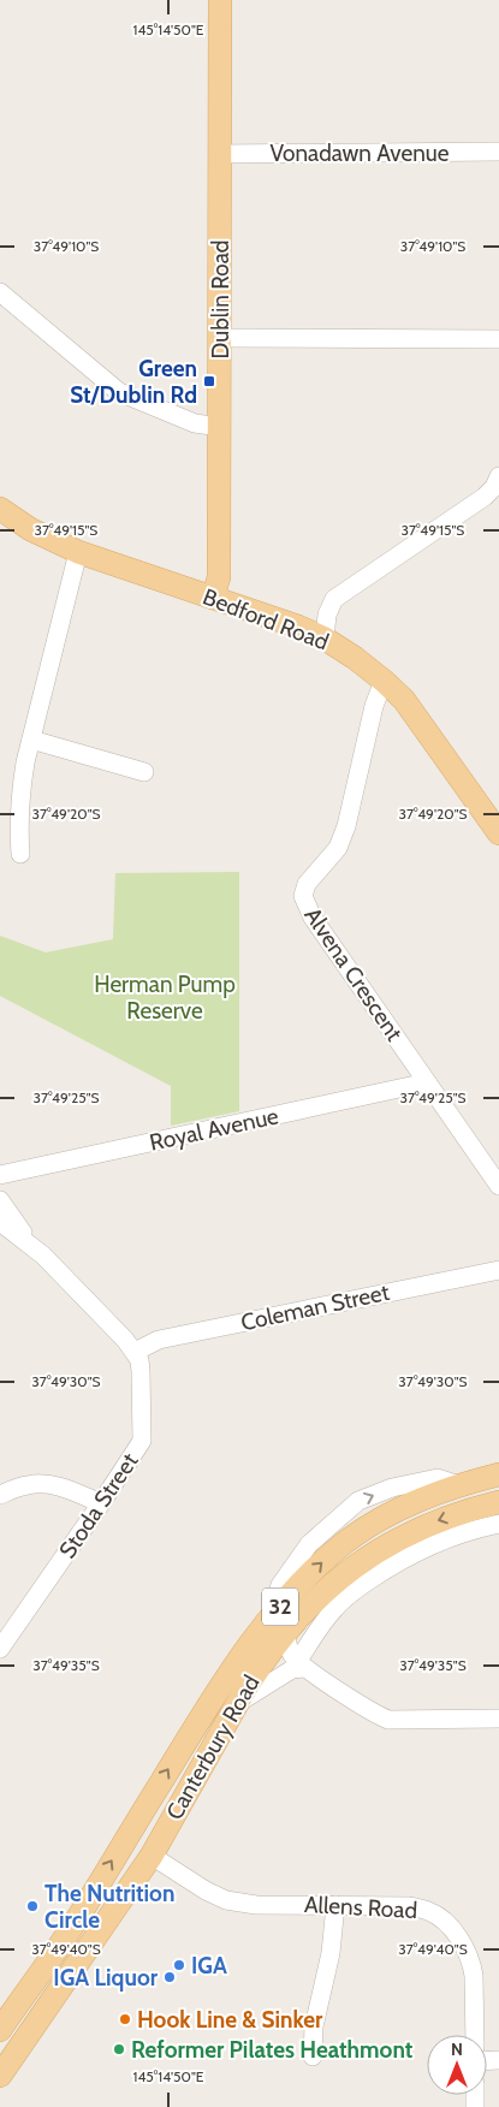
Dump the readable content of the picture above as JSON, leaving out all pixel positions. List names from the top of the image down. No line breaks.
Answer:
{"streets":{"main road":["Dublin Road","Bedford Road","32","Canterbury Road"],"street":["Vonadawn Avenue","Alvena Crescent","Royal Avenue","Coleman Street","Stoda Street","Allens Road"]},"crossings":[["Vonadawn Avenue","Dublin Road"],["Dublin Road","Bedford Road"],["Bedford Road","Alvena Crescent"],["Alvena Crescent","Royal Avenue"],["Coleman Street","Stoda Street"],["Canterbury Road","Allens Road"]],"parks":["Herman Pump Reserve"],"places":{"transit":["Green St/Dublin Rd"],"other":["The Nutrition Circle","IGA","IGA Liquor","Hook Line & Sinker","Reformer Pilates Heathmont"]},"north":"top","coordinates":["145°14'50\"E","37°49'10\"S","37°49'15\"S","37°49'20\"S","37°49'25\"S","37°49'30\"S","37°49'35\"S","37°49'40\"S"]}
